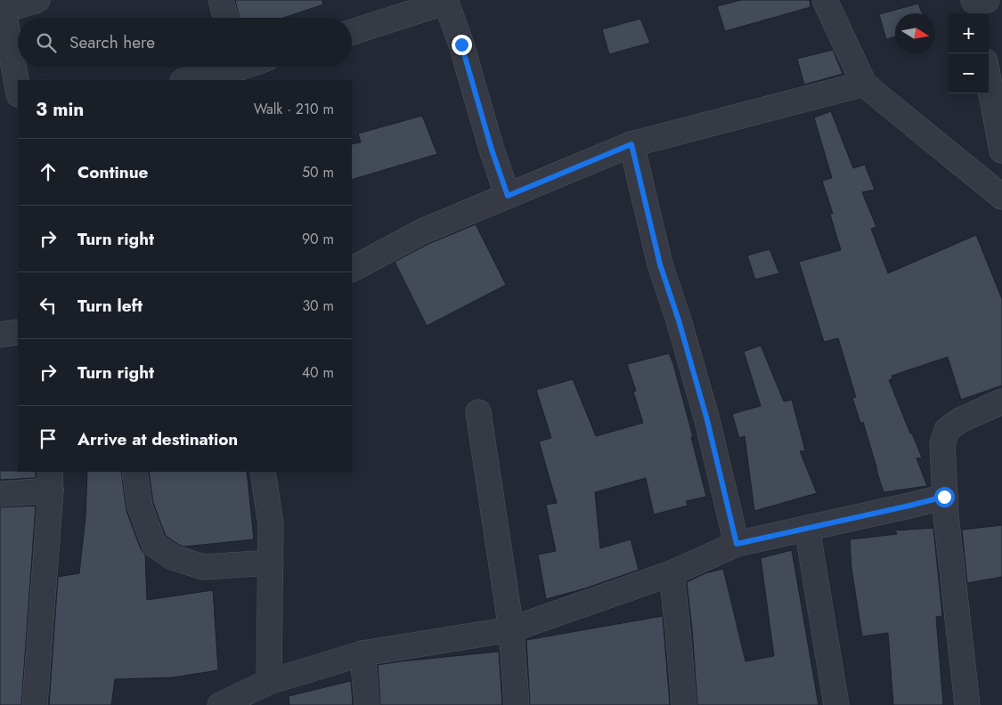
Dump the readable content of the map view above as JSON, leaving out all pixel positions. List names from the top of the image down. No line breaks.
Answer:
{"north":"right","page":{"map_buttons":["+","−"],"search":"Search here","heading":["3 min","Walk · 210 m"],"list":[["Continue","50 m"],["Turn right","90 m"],["Turn left","30 m"],["Turn right","40 m"],"Arrive at destination"]}}
